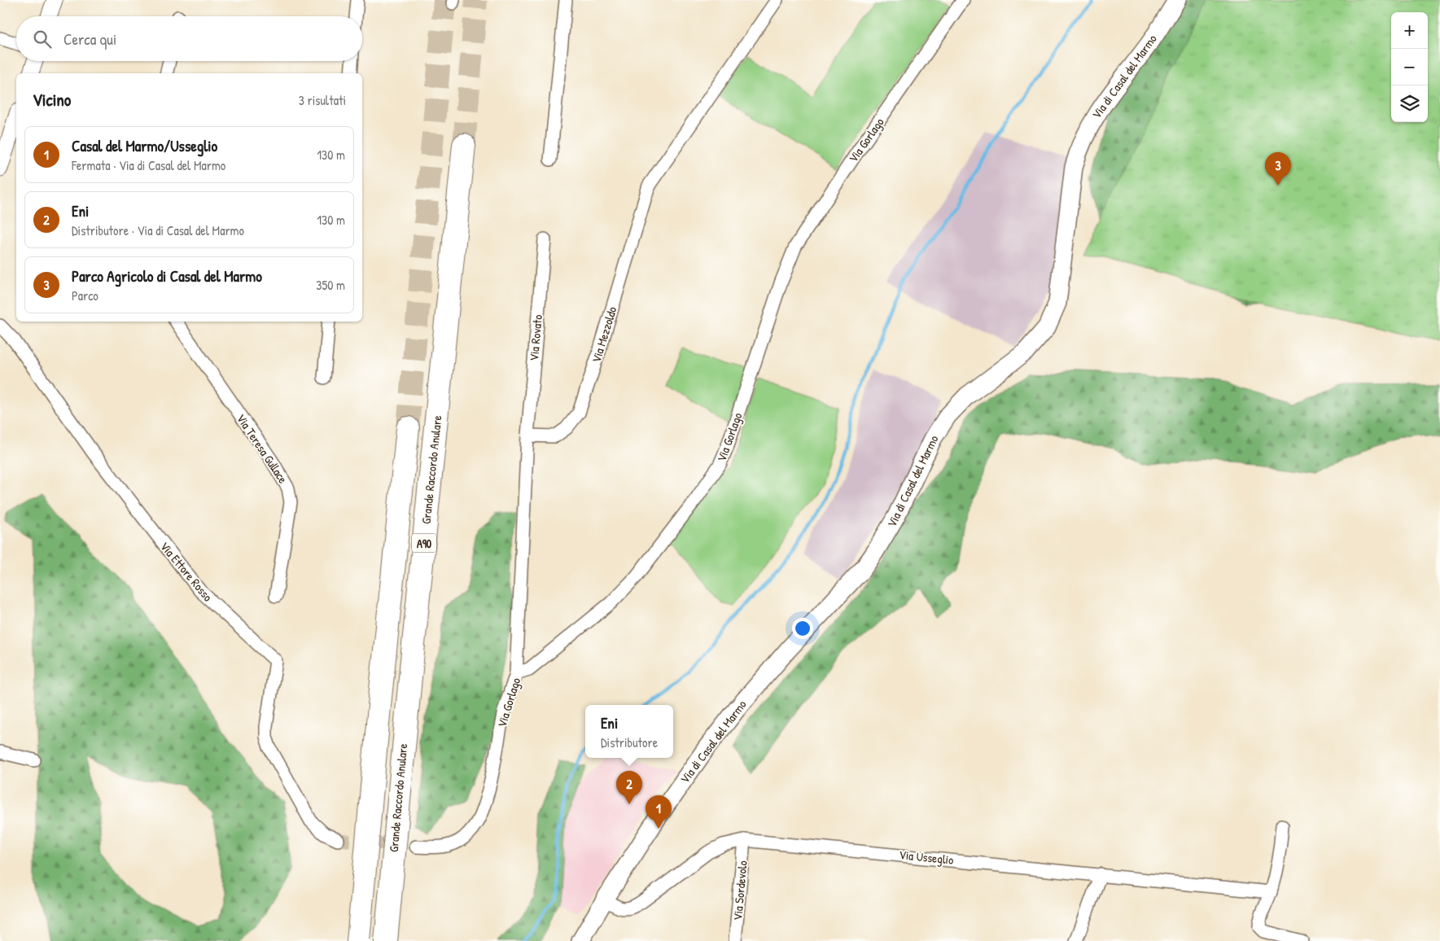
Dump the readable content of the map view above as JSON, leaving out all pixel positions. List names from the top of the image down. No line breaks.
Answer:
{"streets":{"highway":["Grande Raccordo Anulare","A90"],"main road":["Via di Casal del Marmo"],"street":["Via Gorlago","Via Mezzoldo","Via Rovato","Via Teresa Gullace","Via Ettore Rosso","Via Usseglio","Via Sordevolo"]},"crossings":[["Via di Casal del Marmo","Via Usseglio"],["Via Mezzoldo","Via Rovato"],["Via Usseglio","Via Sordevolo"]],"page":{"map_buttons":["+","−"],"search":"Cerca qui","heading":["Vicino","3 risultati"],"list":[{"mark":"1","name":"Casal del Marmo/Usseglio","note":"Fermata · Via di Casal del Marmo","value":"130 m"},{"mark":"2","name":"Eni","note":"Distributore · Via di Casal del Marmo","value":"130 m"},{"mark":"3","name":"Parco Agricolo di Casal del Marmo","note":"Parco","value":"350 m"}],"pins":["3","2","1"],"popup":["Eni","Distributore"]}}
